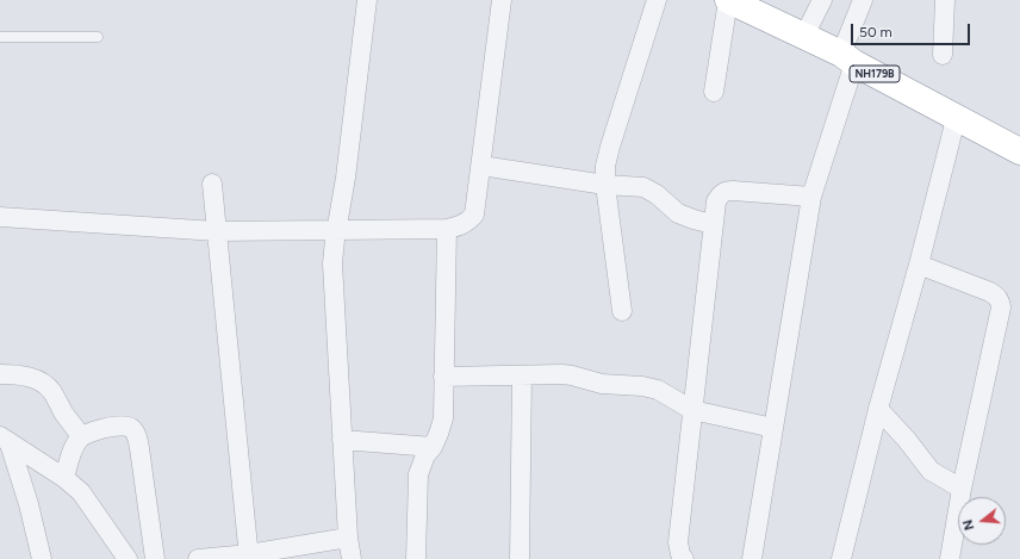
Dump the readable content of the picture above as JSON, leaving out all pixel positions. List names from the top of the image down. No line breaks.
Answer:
{"streets":{"highway":["NH179B"]},"scale_bar":"50 m","north":"left"}
